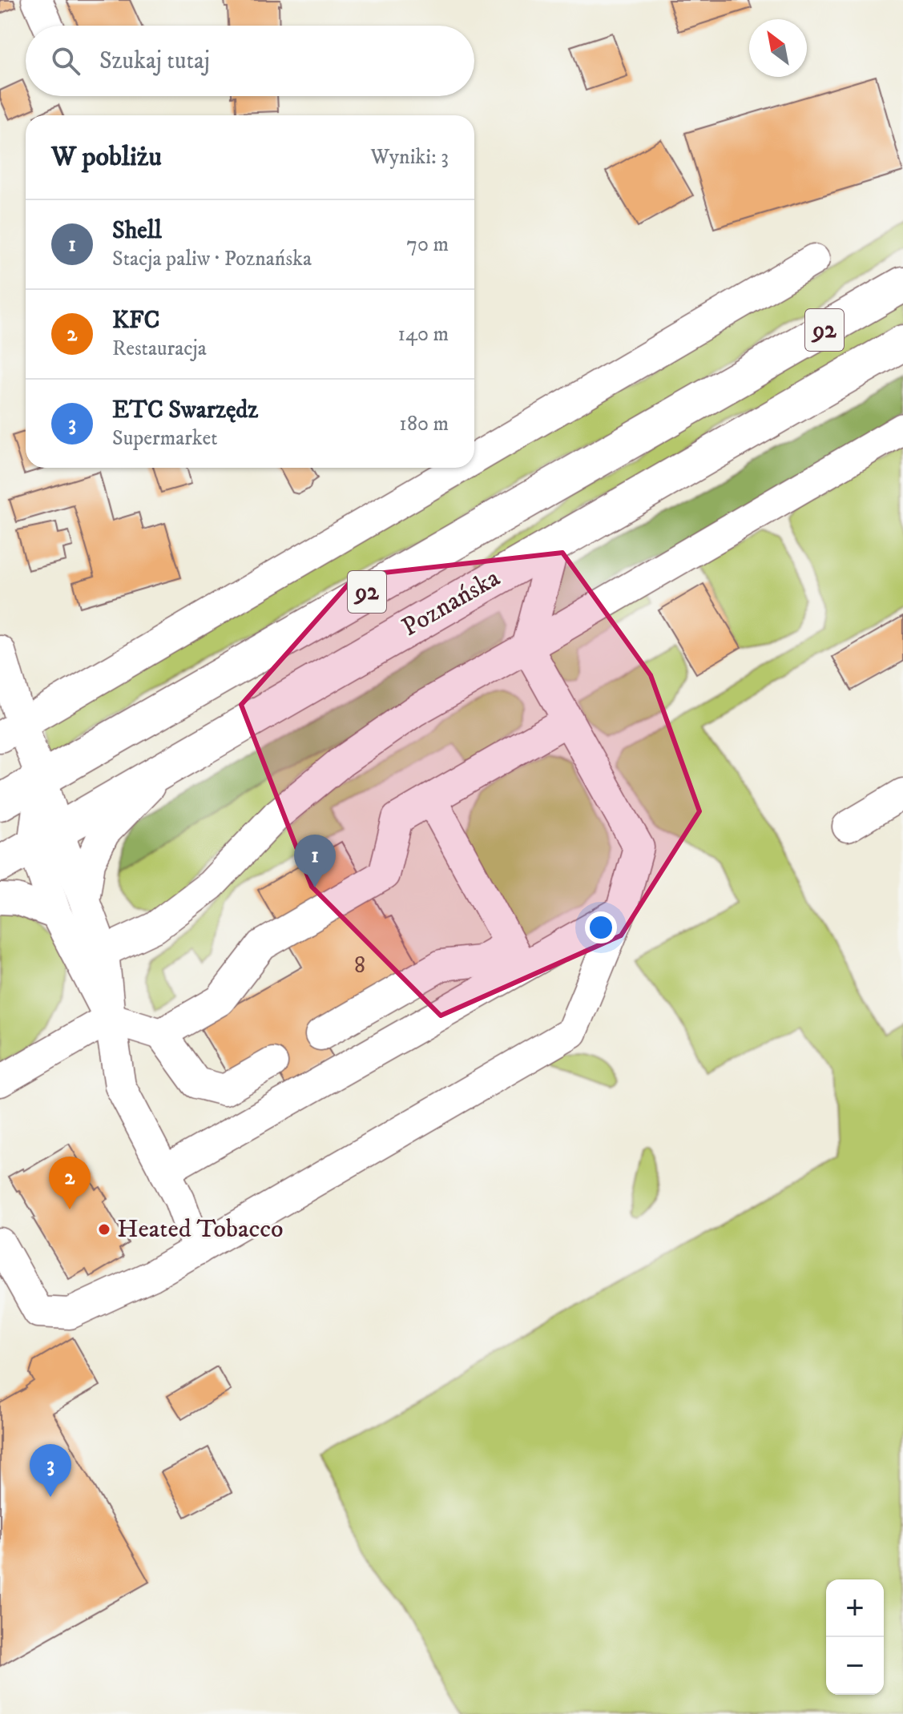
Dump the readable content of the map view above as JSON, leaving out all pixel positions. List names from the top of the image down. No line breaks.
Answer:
{"streets":{"main road":["92","Poznańska"]},"places":["Heated Tobacco"],"house_numbers":["8"],"north":"top left","page":{"search":"Szukaj tutaj","heading":["W pobliżu","Wyniki: 3"],"list":[{"mark":"1","name":"Shell","note":"Stacja paliw · Poznańska","value":"70 m"},{"mark":"2","name":"KFC","note":"Restauracja","value":"140 m"},{"mark":"3","name":"ETC Swarzędz","note":"Supermarket","value":"180 m"}],"pins":["1","2","3"],"map_buttons":["+","−"]}}
